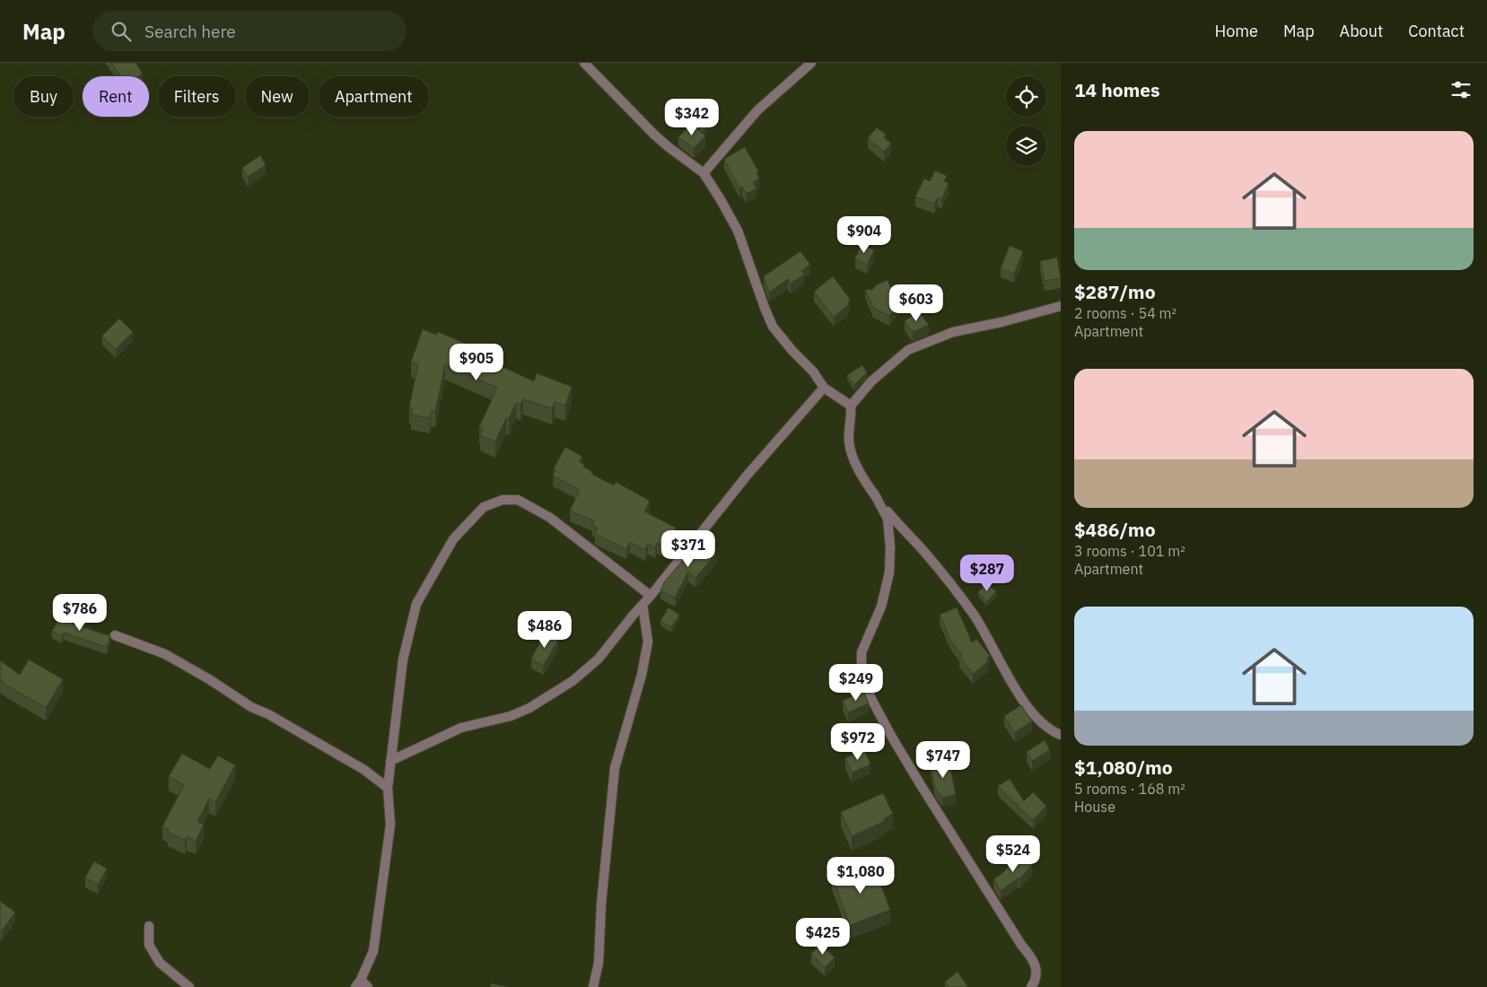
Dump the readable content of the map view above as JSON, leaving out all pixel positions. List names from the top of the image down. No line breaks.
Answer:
{"page":{"header":"Map","search":"Search here","nav":["Home","Map","About","Contact"],"heading":"14 homes","chip":["Buy","Rent","Filters","New","Apartment"],"price":["$342","$904","$603","$905","$371","$287","$786","$486","$249","$972","$747","$524","$1,080","$425"],"list":[{"name":"$287/mo","note":"2 rooms · 54 m² · Apartment"},{"name":"$486/mo","note":"3 rooms · 101 m² · Apartment"},{"name":"$1,080/mo","note":"5 rooms · 168 m² · House"}]}}
